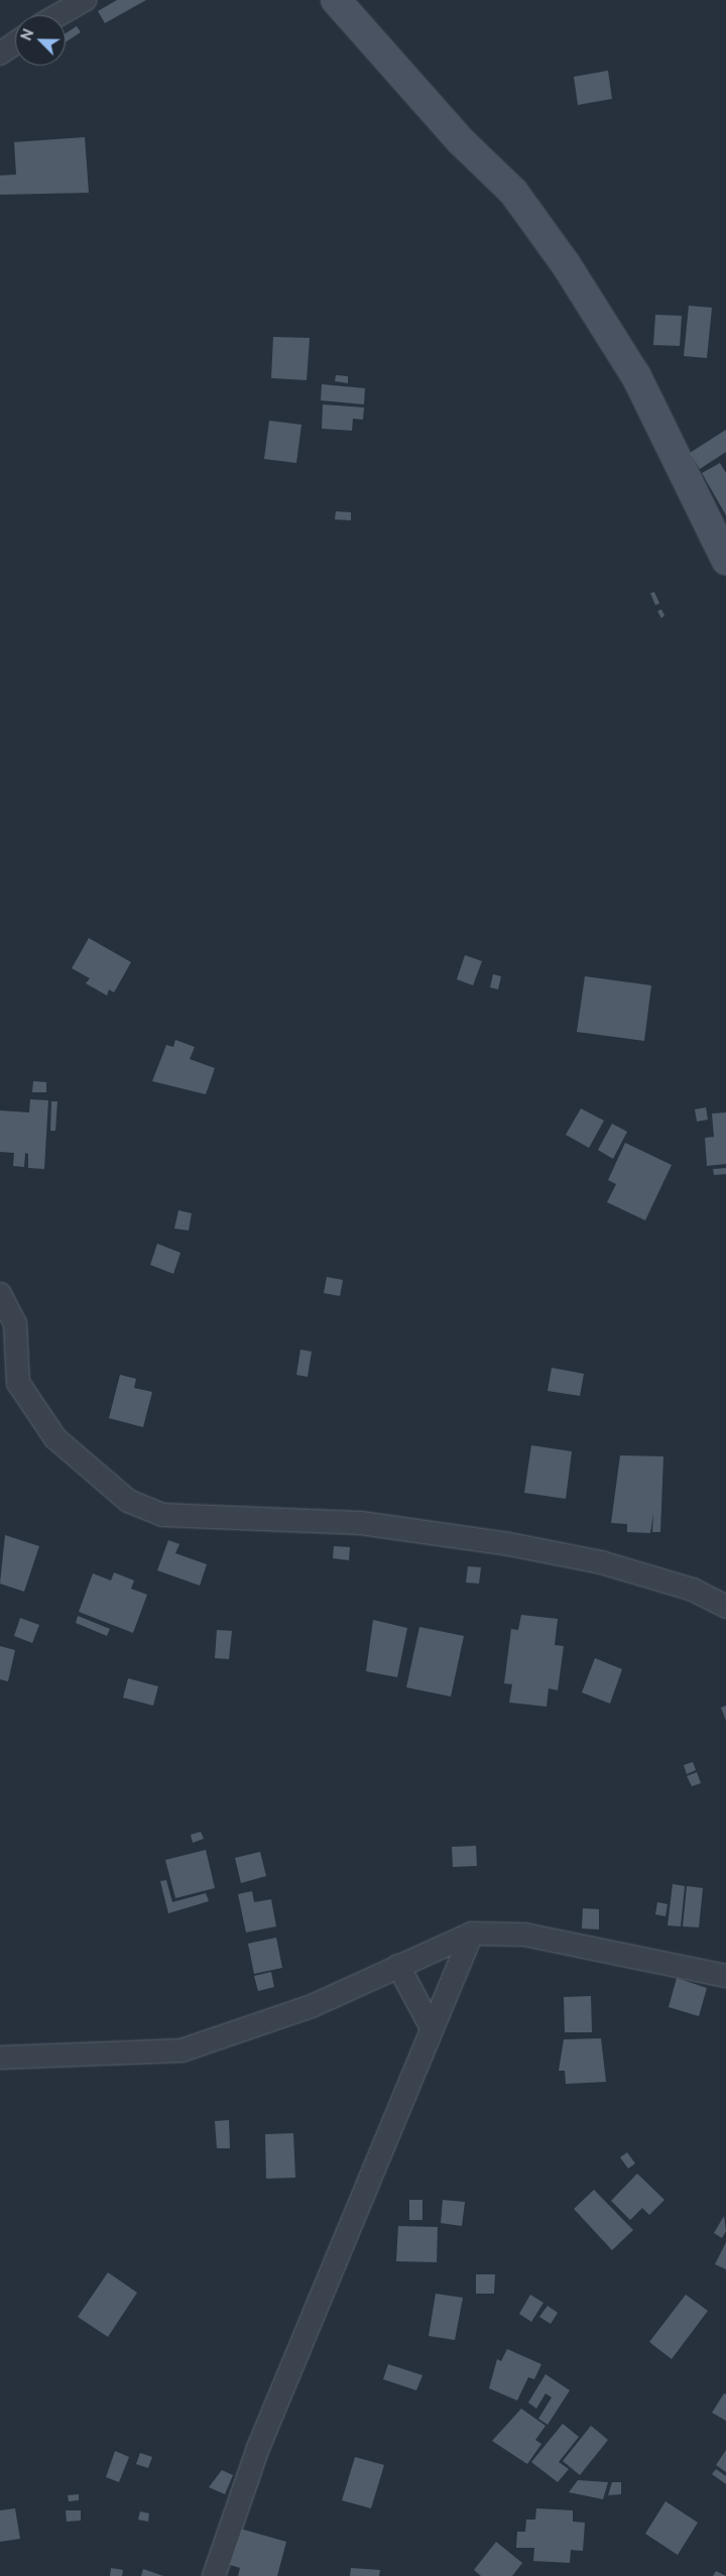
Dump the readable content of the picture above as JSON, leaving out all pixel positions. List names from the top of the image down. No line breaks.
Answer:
{"north":"top left"}
